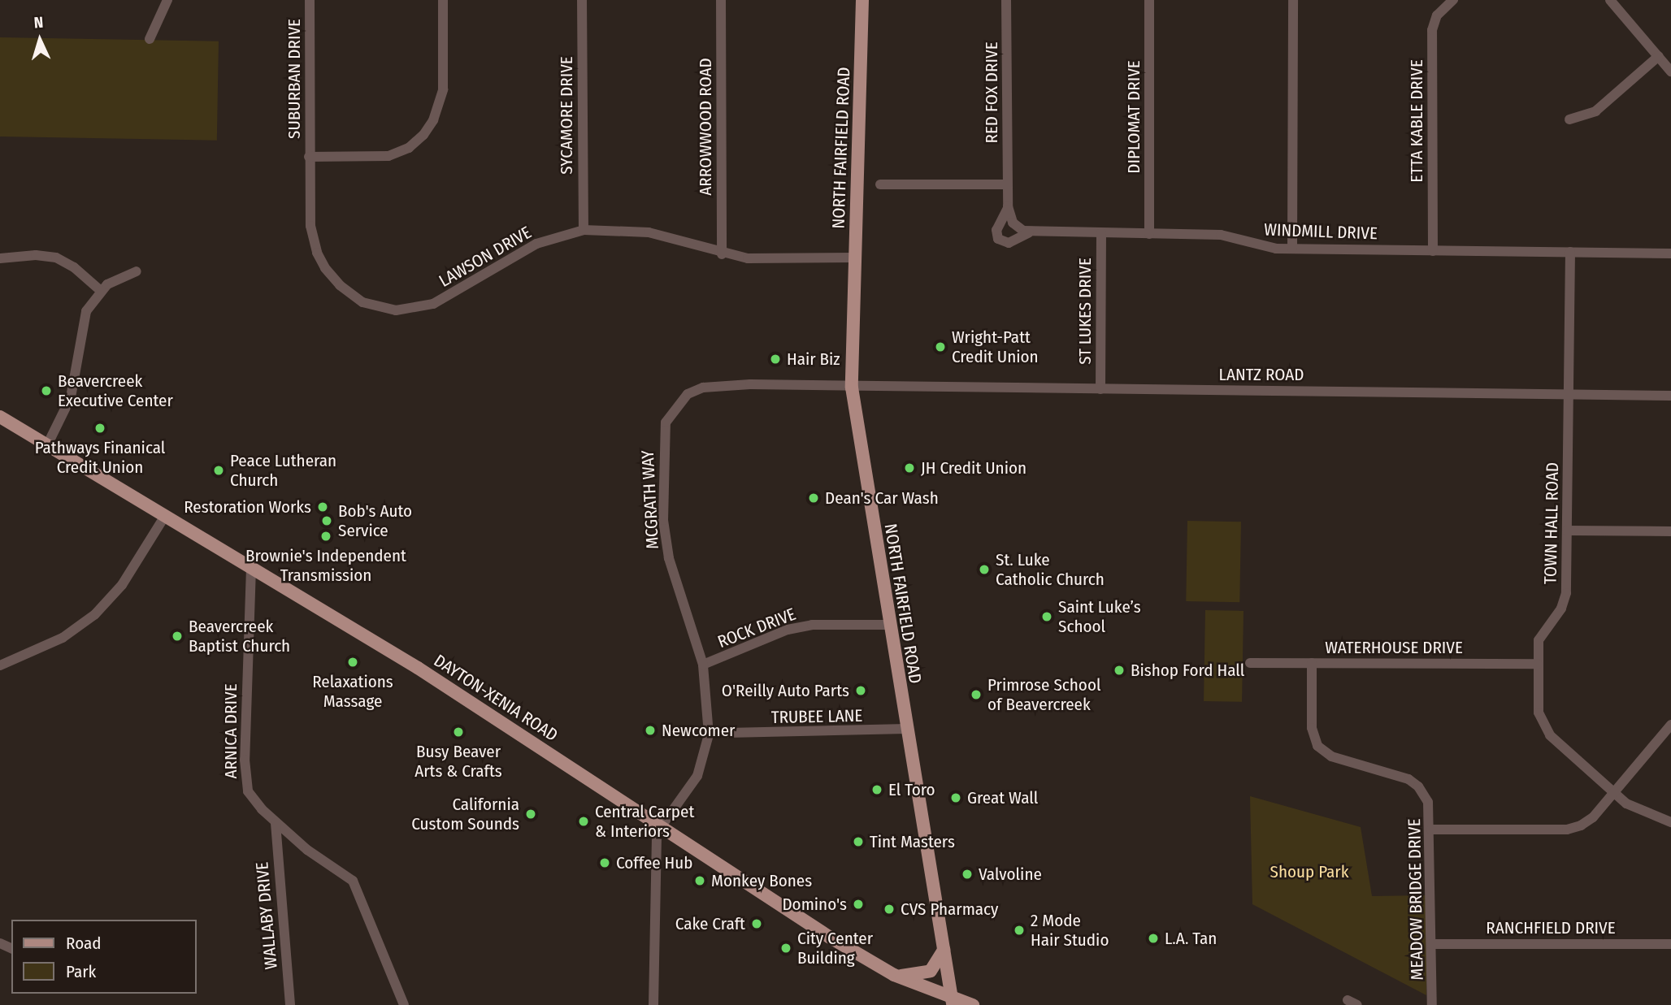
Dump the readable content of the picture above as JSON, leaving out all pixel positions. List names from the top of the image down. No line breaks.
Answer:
{"streets":{"main road":["NORTH FAIRFIELD ROAD","DAYTON-XENIA ROAD"],"street":["SUBURBAN DRIVE","RED FOX DRIVE","SYCAMORE DRIVE","DIPLOMAT DRIVE","ETTA KABLE DRIVE","ARROWWOOD ROAD","WINDMILL DRIVE","LAWSON DRIVE","ST LUKES DRIVE","LANTZ ROAD","MCGRATH WAY","TOWN HALL ROAD","ROCK DRIVE","WATERHOUSE DRIVE","TRUBEE LANE","ARNICA DRIVE","MEADOW BRIDGE DRIVE","WALLABY DRIVE","RANCHFIELD DRIVE"]},"crossings":[["SUBURBAN DRIVE","LAWSON DRIVE"],["SYCAMORE DRIVE","LAWSON DRIVE"],["DIPLOMAT DRIVE","WINDMILL DRIVE"],["ETTA KABLE DRIVE","WINDMILL DRIVE"],["ARROWWOOD ROAD","LAWSON DRIVE"],["NORTH FAIRFIELD ROAD","LAWSON DRIVE"],["NORTH FAIRFIELD ROAD","LANTZ ROAD"],["NORTH FAIRFIELD ROAD","MCGRATH WAY"],["NORTH FAIRFIELD ROAD","ROCK DRIVE"],["NORTH FAIRFIELD ROAD","DAYTON-XENIA ROAD"],["NORTH FAIRFIELD ROAD","TRUBEE LANE"],["WINDMILL DRIVE","ST LUKES DRIVE"],["WINDMILL DRIVE","TOWN HALL ROAD"],["ST LUKES DRIVE","LANTZ ROAD"],["LANTZ ROAD","MCGRATH WAY"],["LANTZ ROAD","TOWN HALL ROAD"],["MCGRATH WAY","ROCK DRIVE"],["MCGRATH WAY","DAYTON-XENIA ROAD"],["TOWN HALL ROAD","WATERHOUSE DRIVE"],["WATERHOUSE DRIVE","MEADOW BRIDGE DRIVE"],["DAYTON-XENIA ROAD","ARNICA DRIVE"],["ARNICA DRIVE","WALLABY DRIVE"],["MEADOW BRIDGE DRIVE","RANCHFIELD DRIVE"]],"parks":["Shoup Park"],"places":["Wright-Patt Credit Union","Hair Biz","Beavercreek Executive Center","Pathways Finanical Credit Union","JH Credit Union","Peace Lutheran Church","Dean's Car Wash","Restoration Works","Bob's Auto Service","Brownie's Independent Transmission","St. Luke Catholic Church","Saint Luke’s School","Beavercreek Baptist Church","Relaxations Massage","Bishop Ford Hall","O'Reilly Auto Parts","Primrose School of Beavercreek","Newcomer","Busy Beaver Arts & Crafts","El Toro","Great Wall","California Custom Sounds","Central Carpet & Interiors","Tint Masters","Coffee Hub","Valvoline","Monkey Bones","Domino's","CVS Pharmacy","Cake Craft","2 Mode Hair Studio","L.A. Tan","City Center Building"],"legend":["Road","Park"],"north":"top"}
